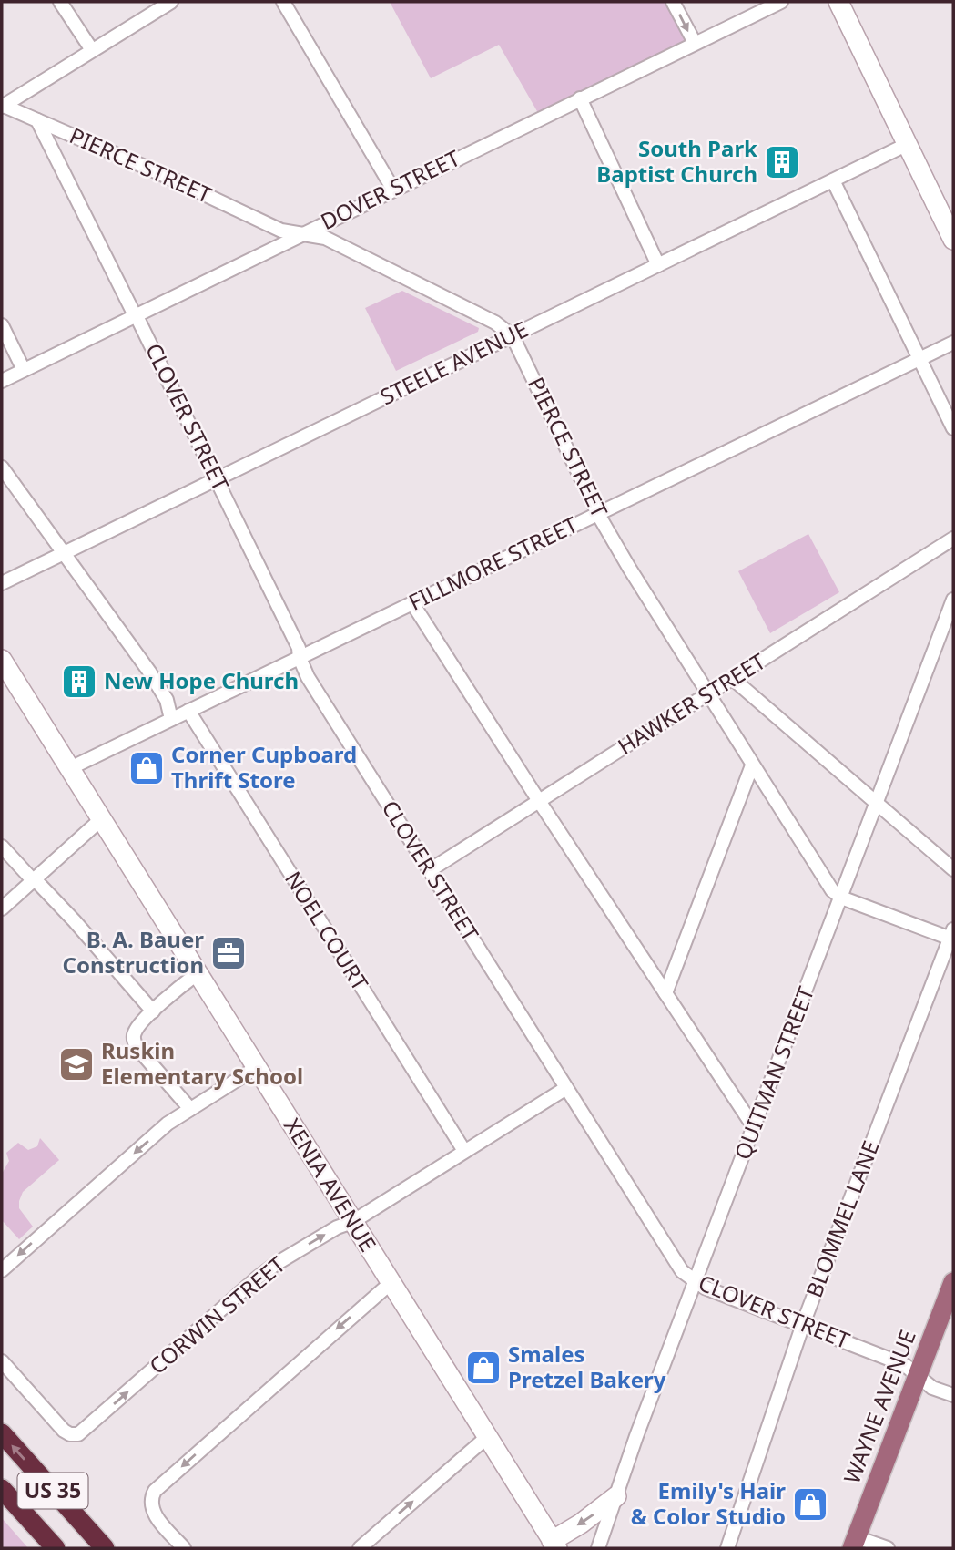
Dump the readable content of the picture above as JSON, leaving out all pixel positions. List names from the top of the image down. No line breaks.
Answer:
{"streets":{"highway":["US 35"],"main road":["WAYNE AVENUE"],"street":["PIERCE STREET","DOVER STREET","STEELE AVENUE","CLOVER STREET","FILLMORE STREET","HAWKER STREET","NOEL COURT","QUITMAN STREET","XENIA AVENUE","BLOMMEL LANE","CORWIN STREET"]},"crossings":[["PIERCE STREET","DOVER STREET"],["PIERCE STREET","STEELE AVENUE"],["PIERCE STREET","CLOVER STREET"],["PIERCE STREET","FILLMORE STREET"],["PIERCE STREET","HAWKER STREET"],["PIERCE STREET","QUITMAN STREET"],["PIERCE STREET","BLOMMEL LANE"],["DOVER STREET","CLOVER STREET"],["STEELE AVENUE","CLOVER STREET"],["CLOVER STREET","FILLMORE STREET"],["CLOVER STREET","HAWKER STREET"],["CLOVER STREET","QUITMAN STREET"],["CLOVER STREET","BLOMMEL LANE"],["CLOVER STREET","CORWIN STREET"],["CLOVER STREET","WAYNE AVENUE"],["FILLMORE STREET","NOEL COURT"],["FILLMORE STREET","XENIA AVENUE"],["NOEL COURT","CORWIN STREET"],["XENIA AVENUE","CORWIN STREET"]],"one_way":["CORWIN STREET"],"places":{"building":["South Park Baptist Church","New Hope Church"],"shop":["Corner Cupboard Thrift Store","Smales Pretzel Bakery","Emily's Hair & Color Studio"],"office":["B. A. Bauer Construction"],"school or university":["Ruskin Elementary School"]}}
